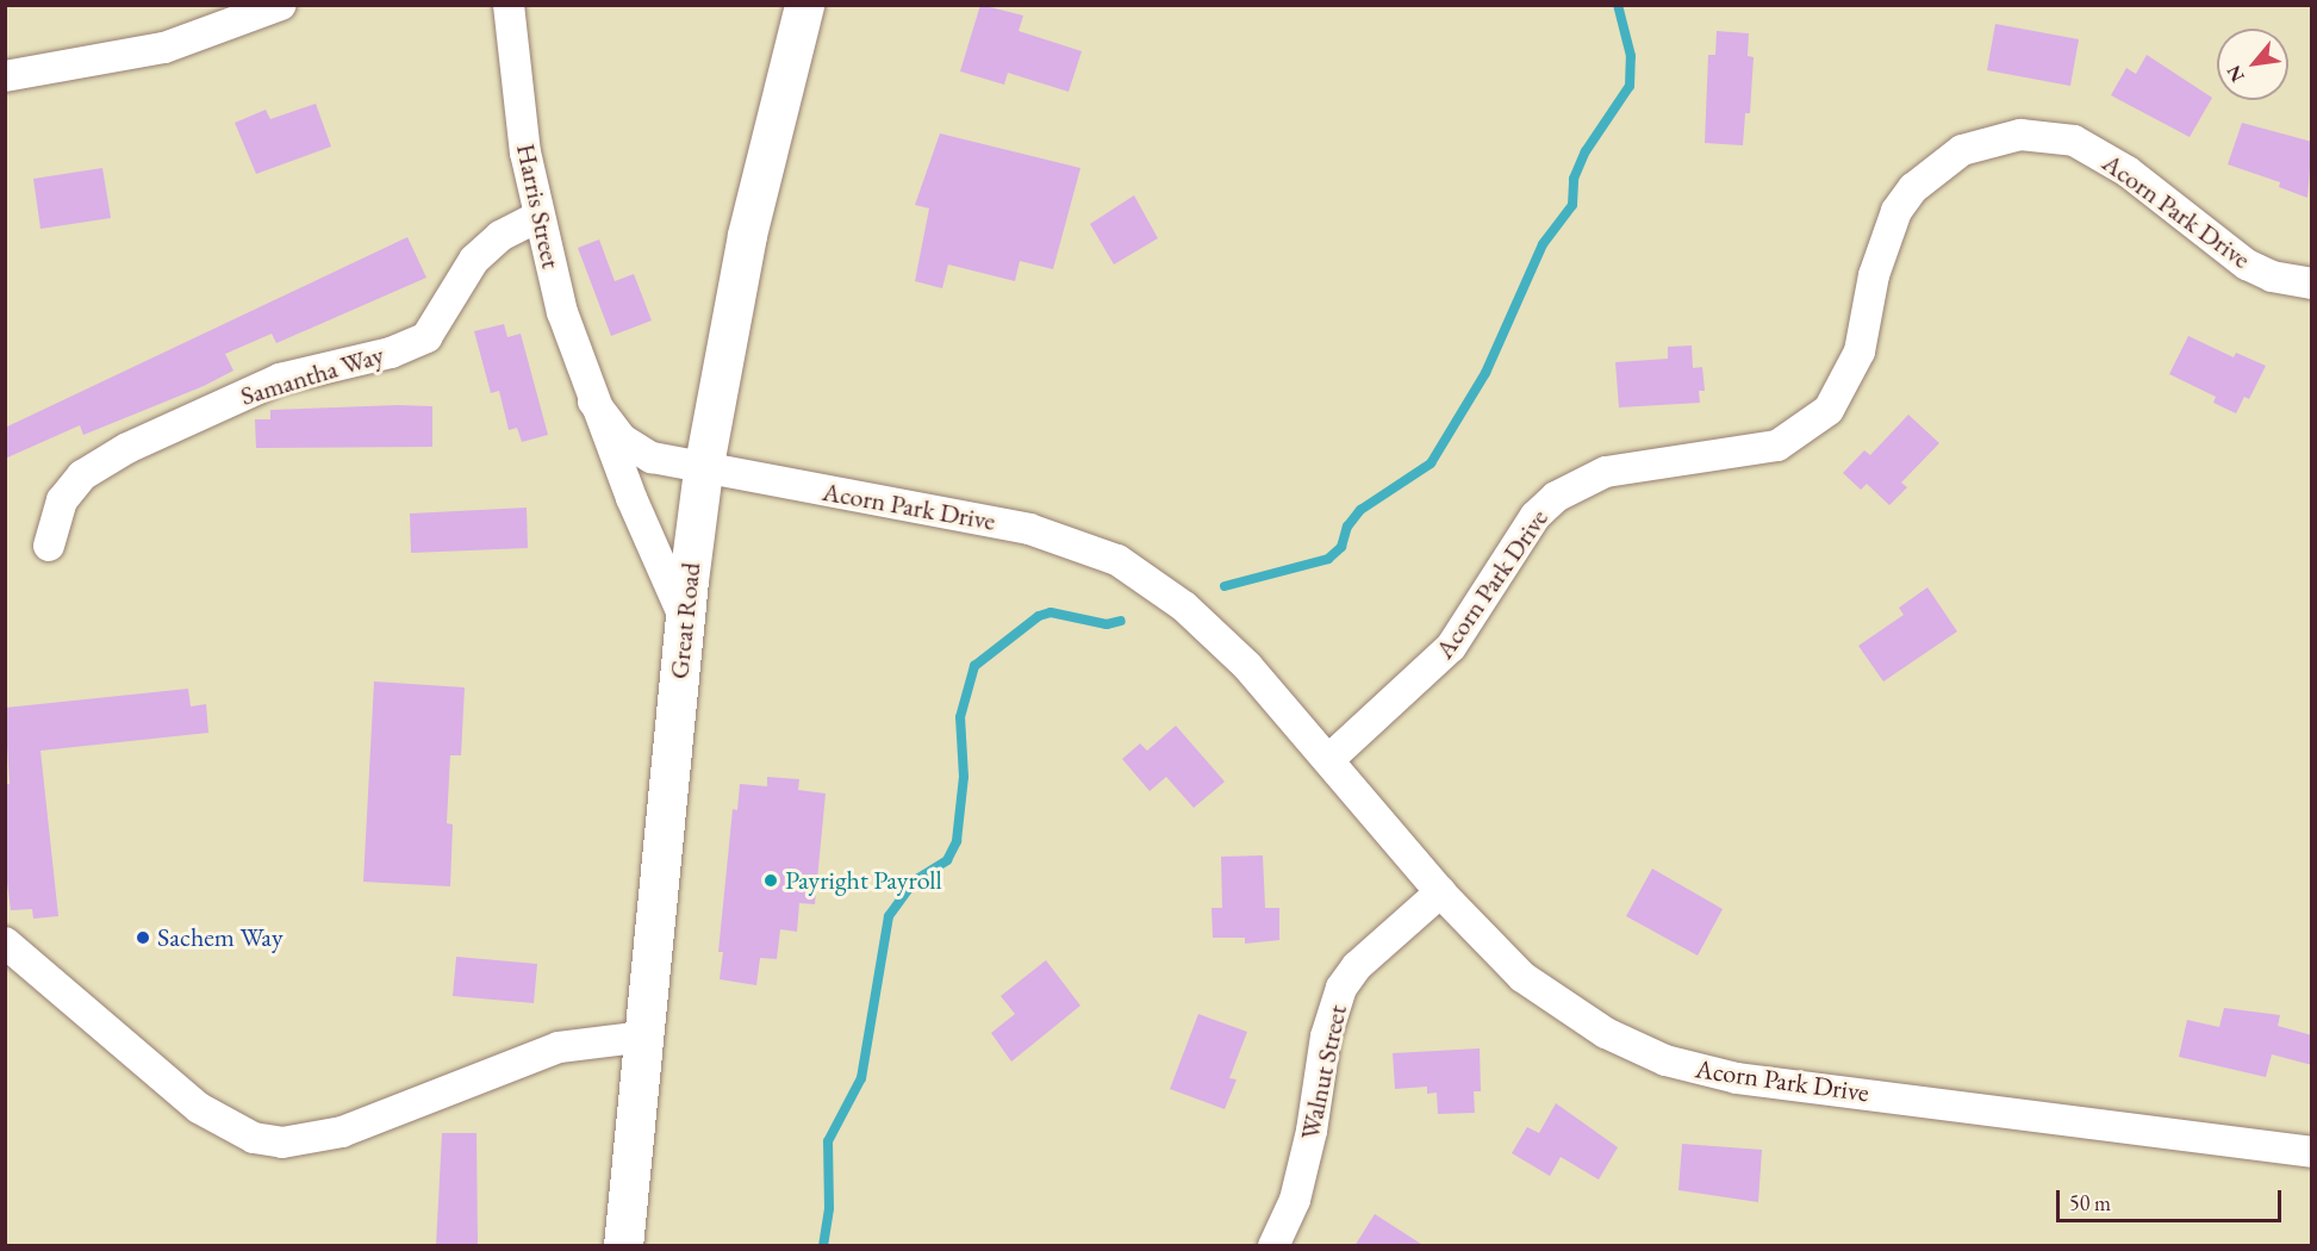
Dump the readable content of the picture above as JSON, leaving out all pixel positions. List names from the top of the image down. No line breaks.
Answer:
{"streets":{"main road":["Great Road"],"street":["Harris Street","Acorn Park Drive","Samantha Way","Walnut Street"]},"crossings":[["Harris Street","Acorn Park Drive"],["Harris Street","Samantha Way"],["Harris Street","Great Road"],["Acorn Park Drive","Great Road"],["Acorn Park Drive","Walnut Street"]],"places":["Payright Payroll","Sachem Way"],"scale_bar":"50 m","north":"bottom left"}
